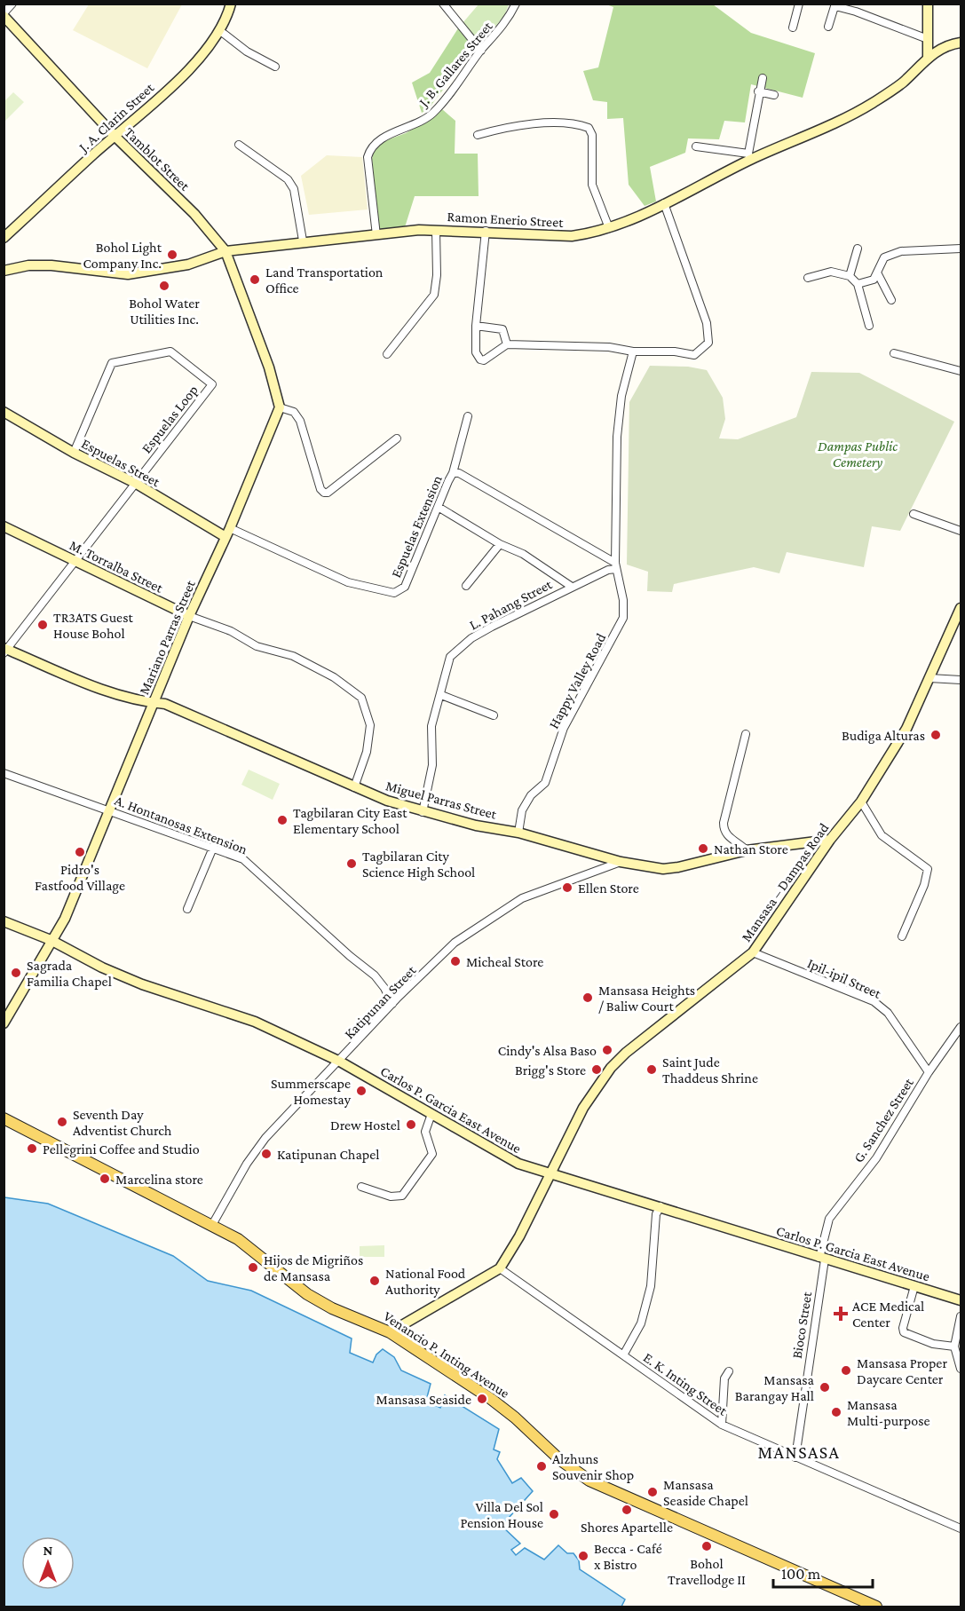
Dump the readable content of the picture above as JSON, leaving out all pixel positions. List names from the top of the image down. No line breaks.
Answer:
{"streets":{"main road":["J. A. Clarin Street","Tamblot Street","Ramon Enerio Street","Espuelas Street","M. Torralba Street","Mariano Parras Street","Miguel Parras Street","Mansasa – Dampas Road","Carlos P. Garcia East Avenue","Venancio P. Inting Avenue"],"street":["J. B. Gallares Street","Espuelas Loop","Espuelas Extension","L. Pahang Street","Happy Valley Road","A. Hontanosas Extension","Ipil-ipil Street","Katipunan Street","G. Sanchez Street","Bioco Street","E. K. Inting Street"]},"crossings":[["J. B. Gallares Street","Ramon Enerio Street"],["J. A. Clarin Street","Tamblot Street"],["Tamblot Street","Ramon Enerio Street"],["Espuelas Loop","Espuelas Street"],["Espuelas Street","Espuelas Extension"],["Espuelas Street","Mariano Parras Street"],["Espuelas Extension","L. Pahang Street"],["Espuelas Extension","Mariano Parras Street"],["Espuelas Extension","Happy Valley Road"],["M. Torralba Street","Mariano Parras Street"],["M. Torralba Street","Miguel Parras Street"],["L. Pahang Street","Happy Valley Road"],["L. Pahang Street","Miguel Parras Street"],["Mariano Parras Street","Miguel Parras Street"],["Mariano Parras Street","A. Hontanosas Extension"],["Mariano Parras Street","Carlos P. Garcia East Avenue"],["Happy Valley Road","Miguel Parras Street"],["Miguel Parras Street","Mansasa – Dampas Road"],["Miguel Parras Street","Katipunan Street"],["A. Hontanosas Extension","Katipunan Street"],["Mansasa – Dampas Road","Ipil-ipil Street"],["Mansasa – Dampas Road","Carlos P. Garcia East Avenue"],["Mansasa – Dampas Road","Venancio P. Inting Avenue"],["Mansasa – Dampas Road","E. K. Inting Street"],["Ipil-ipil Street","G. Sanchez Street"],["Katipunan Street","Carlos P. Garcia East Avenue"],["Katipunan Street","Venancio P. Inting Avenue"],["Carlos P. Garcia East Avenue","G. Sanchez Street"],["Carlos P. Garcia East Avenue","Bioco Street"],["G. Sanchez Street","Bioco Street"],["Bioco Street","E. K. Inting Street"]],"districts":["MANSASA"],"parks":["Dampas Public Cemetery"],"places":{"other":["Bohol Light Company Inc.","Land Transportation Office","Bohol Water Utilities Inc.","TR3ATS Guest House Bohol","Budiga Alturas","Tagbilaran City East Elementary School","Nathan Store","Pidro's Fastfood Village","Tagbilaran City Science High School","Ellen Store","Micheal Store","Sagrada Familia Chapel","Mansasa Heights / Baliw Court","Cindy's Alsa Baso","Brigg's Store","Saint Jude Thaddeus Shrine","Summerscape Homestay","Seventh Day Adventist Church","Drew Hostel","Pellegrini Coffee and Studio","Katipunan Chapel","Marcelina store","Hijos de Migriños de Mansasa","National Food Authority","Mansasa Proper Daycare Center","Mansasa Barangay Hall","Mansasa Seaside","Mansasa Multi-purpose","Alzhuns Souvenir Shop","Mansasa Seaside Chapel","Shores Apartelle","Villa Del Sol Pension House","Bohol Travellodge II","Becca - Café x Bistro"],"health":["ACE Medical Center"]},"scale_bar":"100 m","north":"top"}
